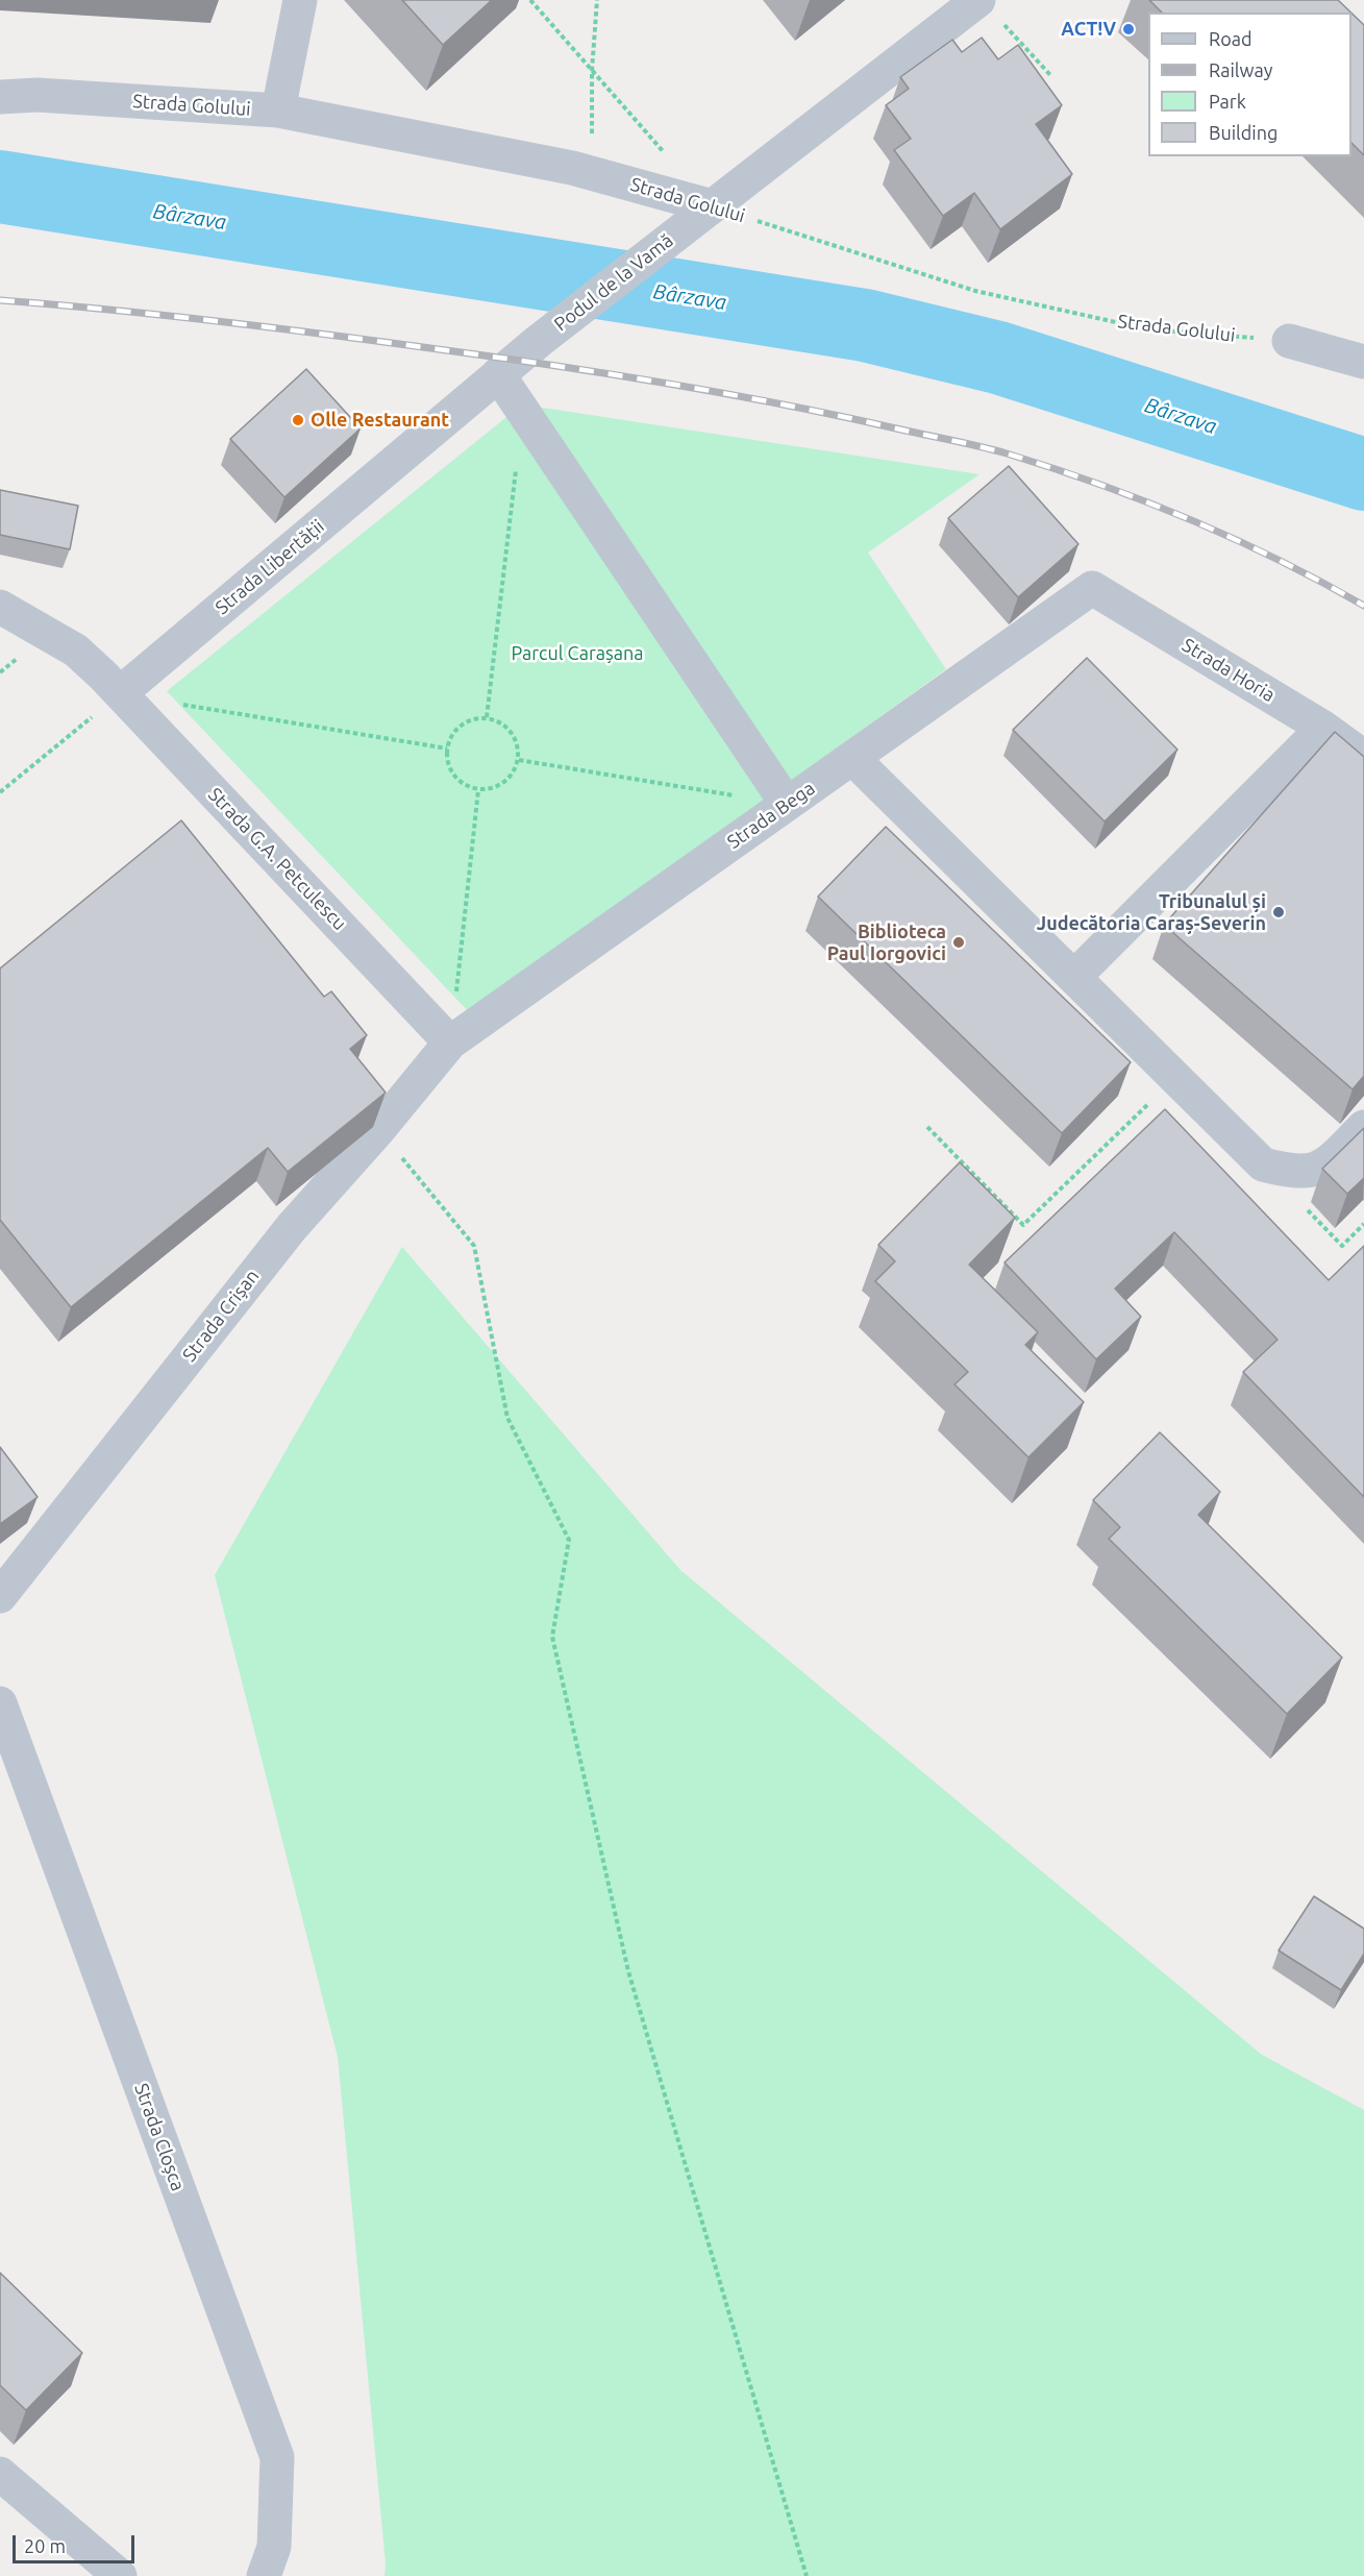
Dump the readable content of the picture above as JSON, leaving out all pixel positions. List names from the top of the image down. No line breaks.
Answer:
{"streets":{"street":["Strada Golului","Podul de la Vamă","Strada Libertății","Strada Horia","Strada Bega","Strada G.A. Petculescu","Strada Crișan","Strada Cloșca"]},"crossings":[["Strada Golului","Podul de la Vamă"],["Podul de la Vamă","Strada Libertății"],["Strada Libertății","Strada G.A. Petculescu"],["Strada Horia","Strada Bega"],["Strada Bega","Strada G.A. Petculescu"],["Strada Bega","Strada Crișan"],["Strada G.A. Petculescu","Strada Crișan"]],"water":["Bârzava"],"parks":["Parcul Carașana"],"places":["ACT!V","Olle Restaurant","Tribunalul și Judecătoria Caraș-Severin","Biblioteca Paul Iorgovici"],"legend":["Road","Railway","Park","Building"],"scale_bar":"20 m"}
